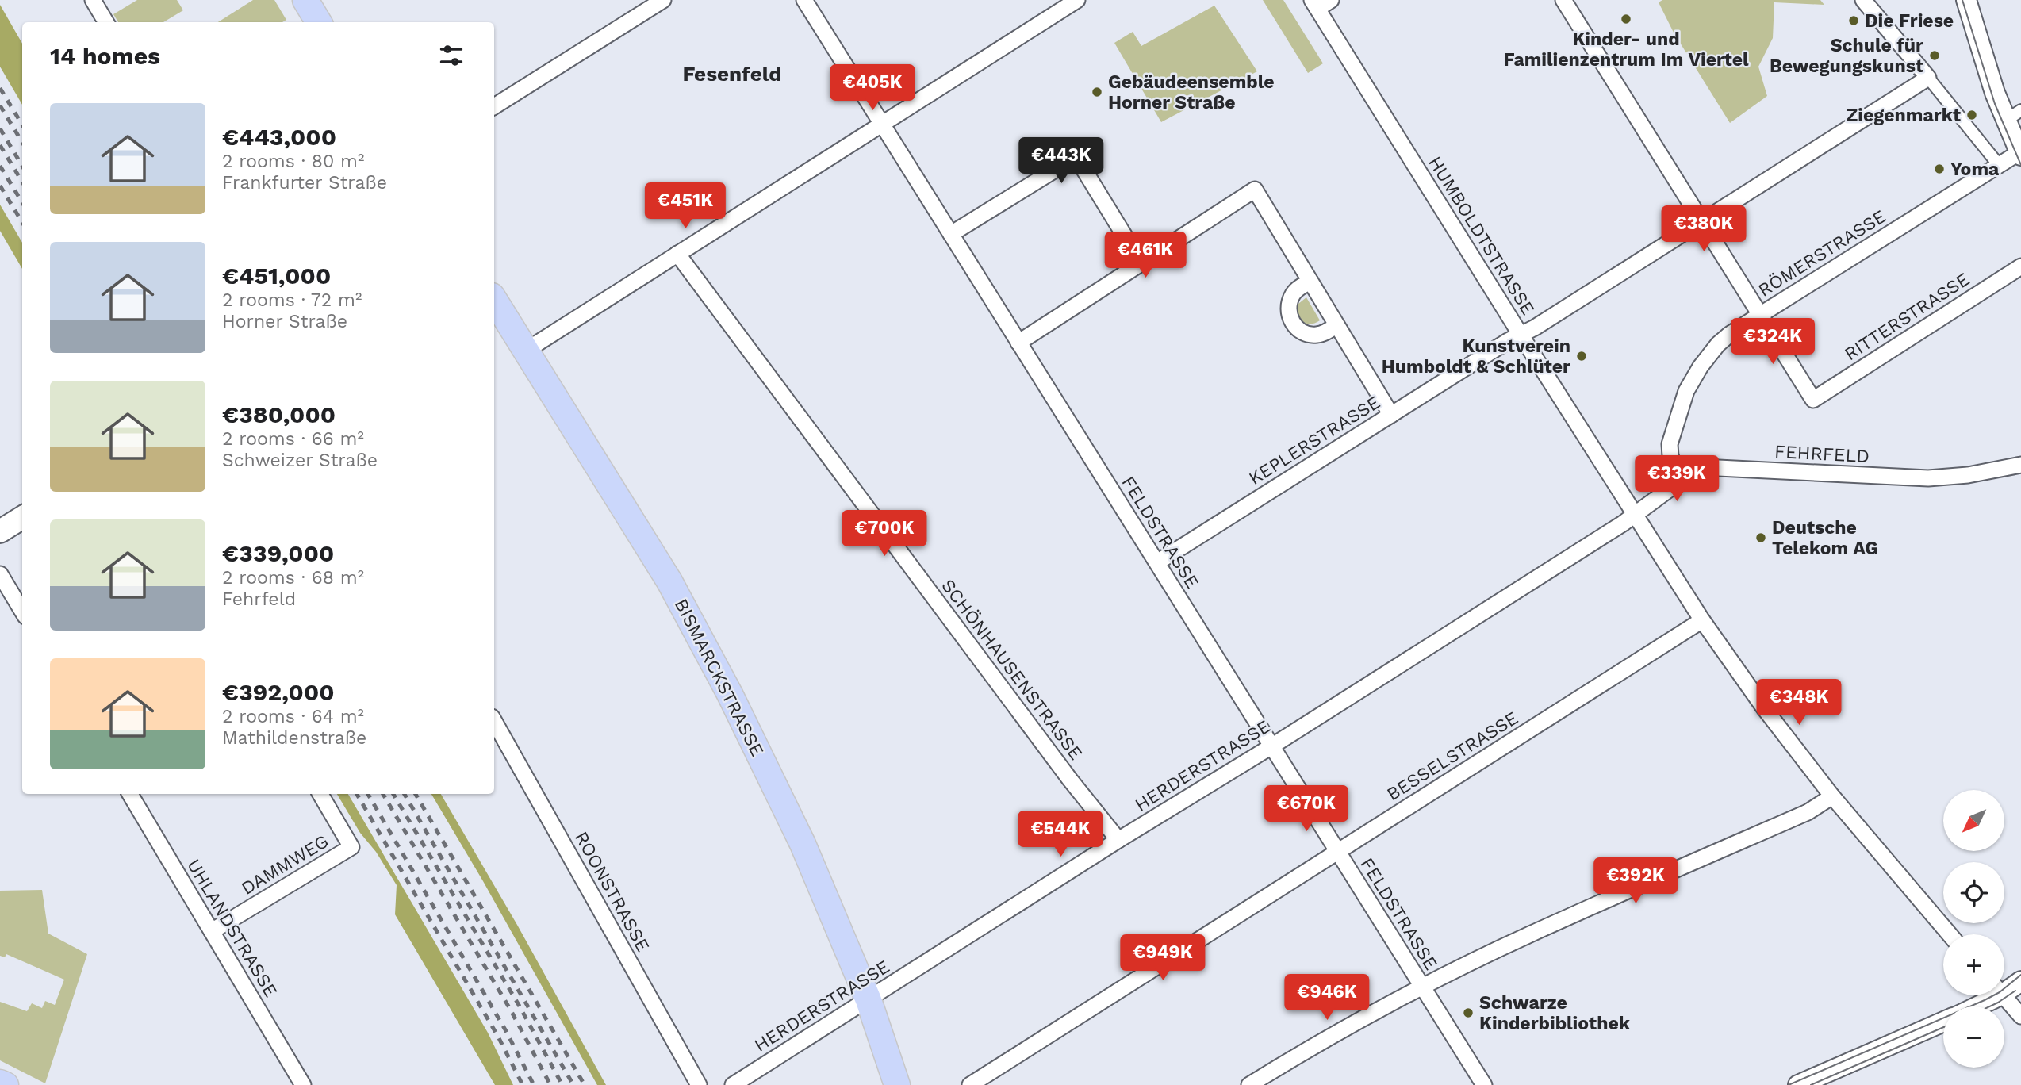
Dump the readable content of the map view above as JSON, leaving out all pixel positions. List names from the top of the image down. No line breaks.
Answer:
{"streets":{"main road":["BISMARCKSTRASSE"],"street":["HUMBOLDTSTRASSE","RÖMERSTRASSE","RITTERSTRASSE","KEPLERSTRASSE","FEHRFELD","FELDSTRASSE","SCHÖNHAUSENSTRASSE","BESSELSTRASSE","HERDERSTRASSE","DAMMWEG","ROONSTRASSE","UHLANDSTRASSE"]},"crossings":[["HUMBOLDTSTRASSE","KEPLERSTRASSE"],["HUMBOLDTSTRASSE","FEHRFELD"],["HUMBOLDTSTRASSE","BESSELSTRASSE"],["HUMBOLDTSTRASSE","HERDERSTRASSE"],["RÖMERSTRASSE","RITTERSTRASSE"],["RÖMERSTRASSE","FEHRFELD"],["KEPLERSTRASSE","FELDSTRASSE"],["FEHRFELD","HERDERSTRASSE"],["FELDSTRASSE","BESSELSTRASSE"],["FELDSTRASSE","HERDERSTRASSE"],["SCHÖNHAUSENSTRASSE","HERDERSTRASSE"],["BISMARCKSTRASSE","HERDERSTRASSE"],["DAMMWEG","UHLANDSTRASSE"]],"districts":["Fesenfeld"],"places":["Kinder- und Familienzentrum Im Viertel","Die Friese","Schule für Bewegungskunst","Gebäudeensemble Horner Straße","Ziegenmarkt","Yoma","Kunstverein Humboldt & Schlüter","Deutsche Telekom AG","Schwarze Kinderbibliothek"],"north":"bottom left","page":{"heading":"14 homes","price":["€405K","€443K","€451K","€380K","€461K","€324K","€339K","€700K","€348K","€670K","€544K","€392K","€949K","€946K"],"list":[{"name":"€443,000","note":"2 rooms · 80 m² · Frankfurter Straße"},{"name":"€451,000","note":"2 rooms · 72 m² · Horner Straße"},{"name":"€380,000","note":"2 rooms · 66 m² · Schweizer Straße"},{"name":"€339,000","note":"2 rooms · 68 m² · Fehrfeld"},{"name":"€392,000","note":"2 rooms · 64 m² · Mathildenstraße"}],"map_buttons":["+","−"]}}
